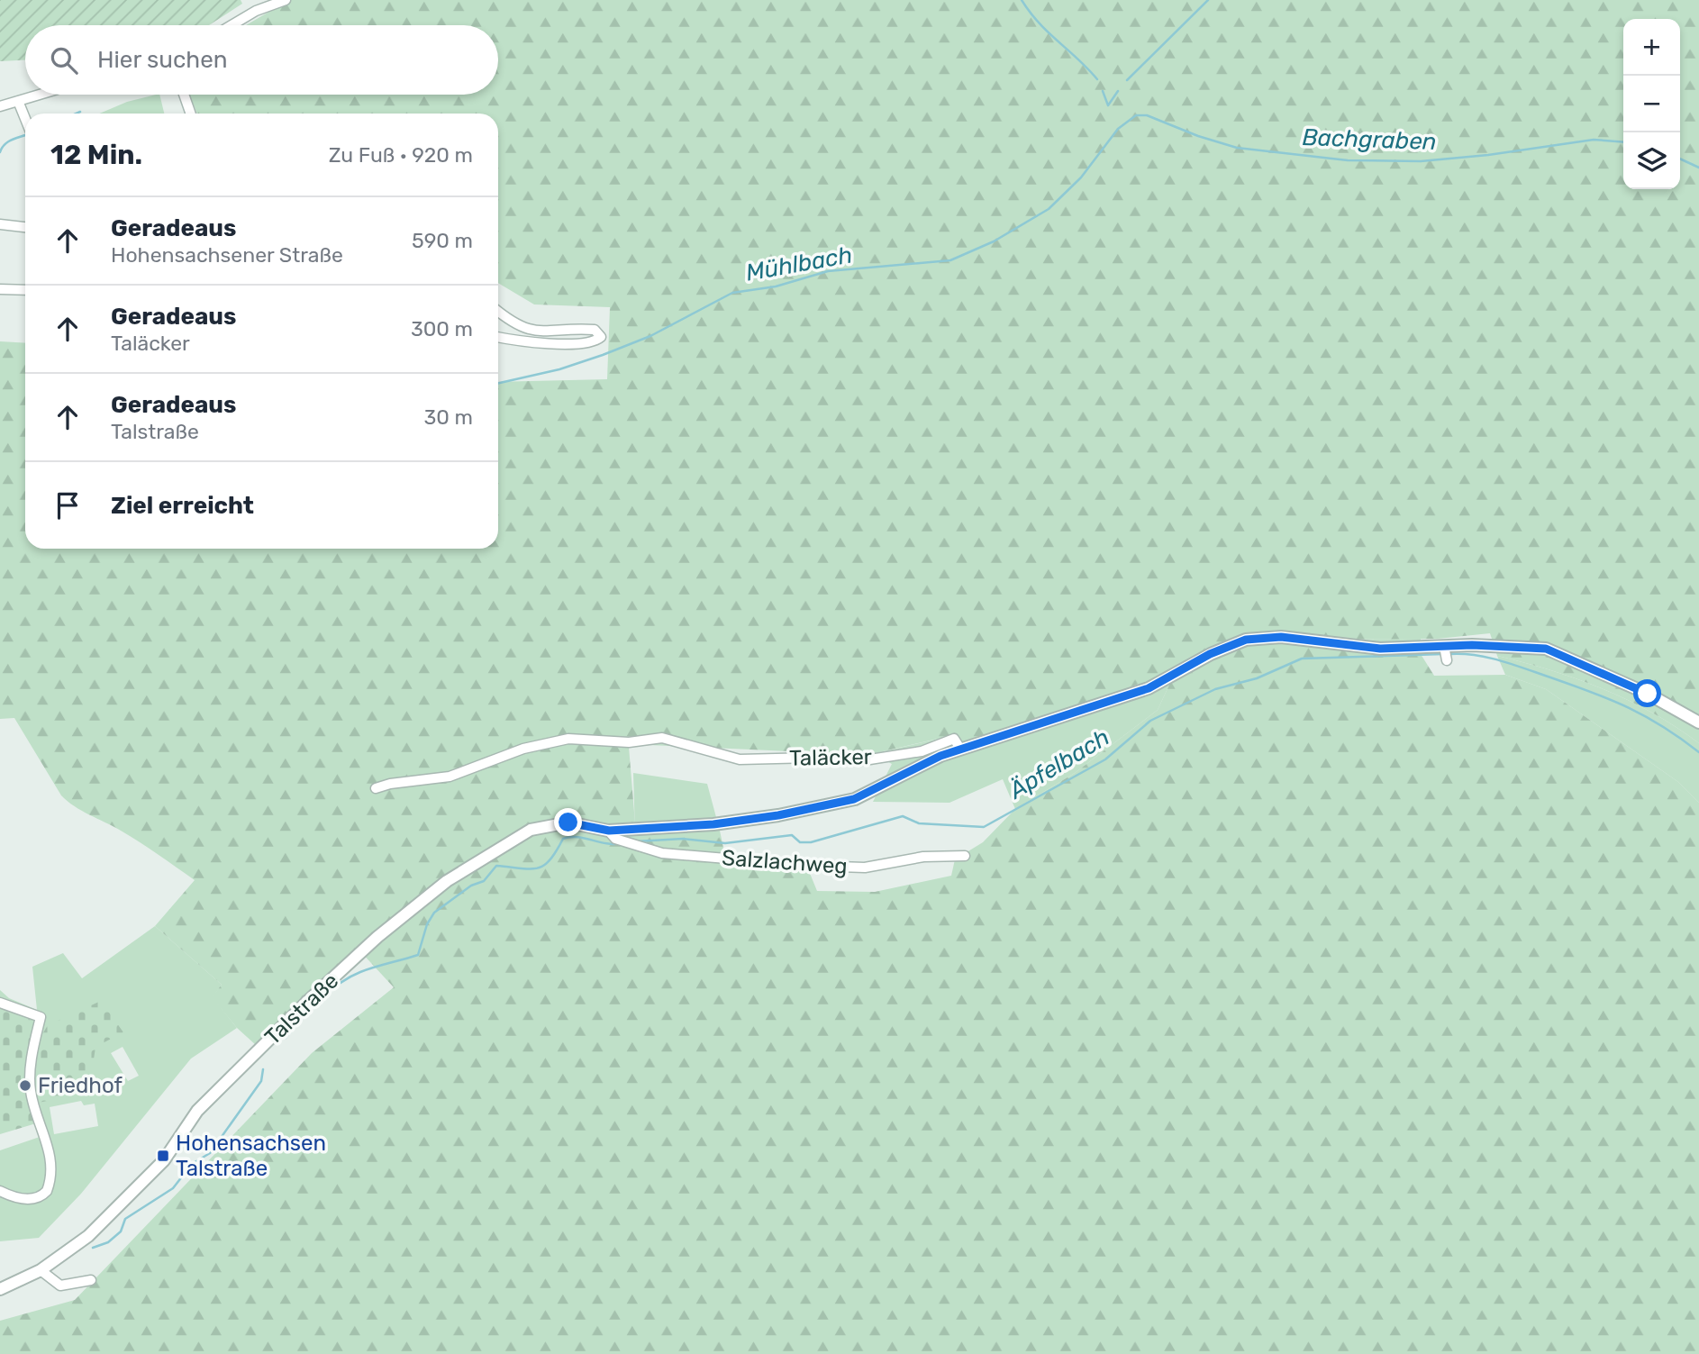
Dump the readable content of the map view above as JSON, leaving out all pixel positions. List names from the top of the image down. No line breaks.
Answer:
{"streets":{"street":["Taläcker","Salzlachweg","Talstraße"]},"crossings":[["Taläcker","Salzlachweg"],["Taläcker","Talstraße"],["Salzlachweg","Talstraße"]],"water":["Bachgraben","Mühlbach","Äpfelbach"],"places":{"other":["Friedhof"],"transit":["Hohensachsen Talstraße"]},"page":{"map_buttons":["+","−"],"search":"Hier suchen","heading":["12 Min.","Zu Fuß · 920 m"],"list":[["Geradeaus","Hohensachsener Straße","590 m"],["Geradeaus","Taläcker","300 m"],["Geradeaus","Talstraße","30 m"],"Ziel erreicht"]}}
